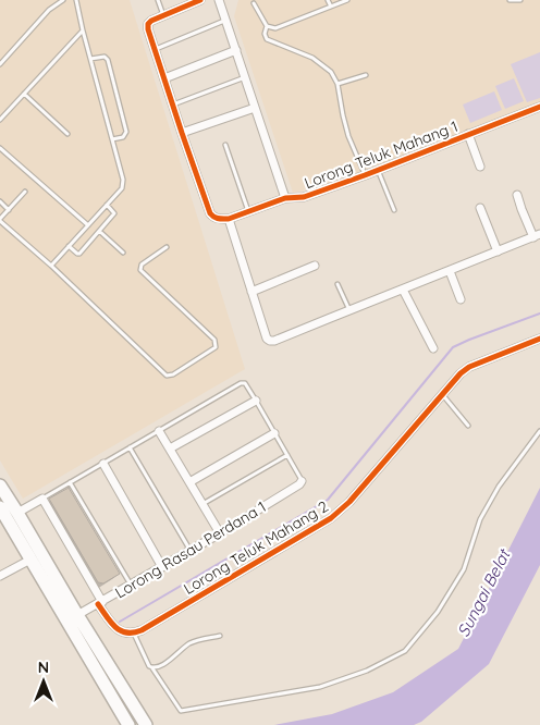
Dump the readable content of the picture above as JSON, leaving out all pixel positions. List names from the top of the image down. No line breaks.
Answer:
{"streets":{"street":["Lorong Teluk Mahang 1","Lorong Teluk Mahang 2","Lorong Rasau Perdana 1"]},"water":["Sungai Belat"],"north":"top"}
